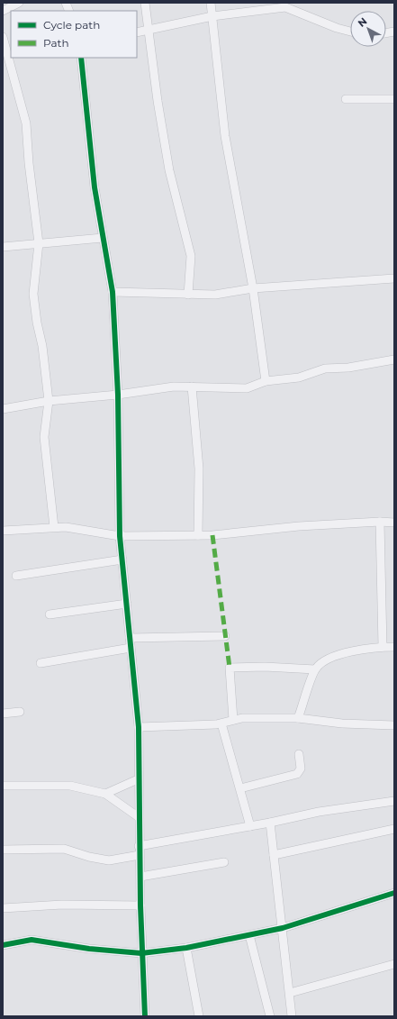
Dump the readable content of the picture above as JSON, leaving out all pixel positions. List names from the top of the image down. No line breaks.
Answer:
{"legend":["Cycle path","Path"],"north":"top left"}
